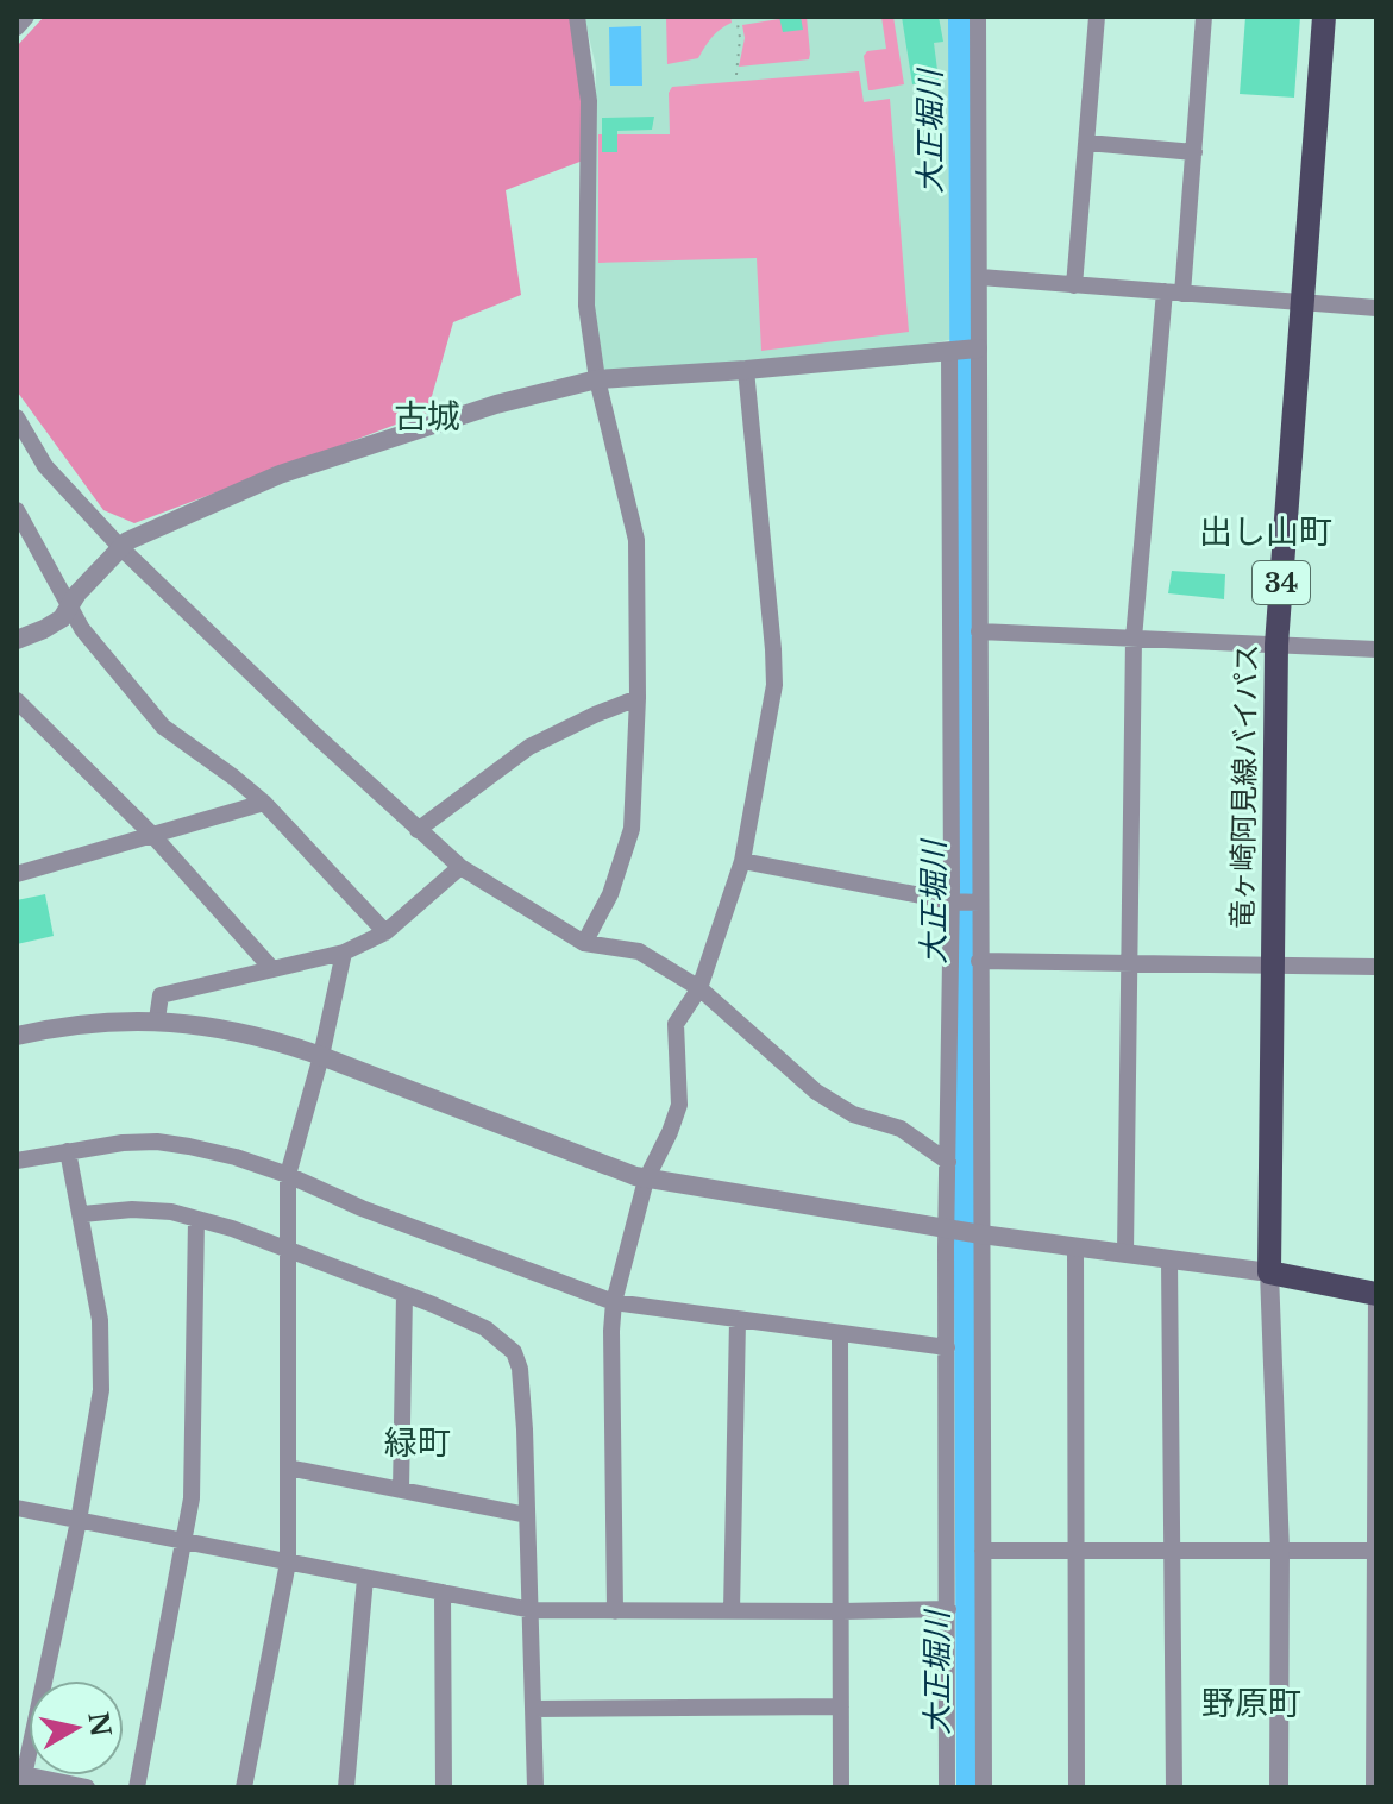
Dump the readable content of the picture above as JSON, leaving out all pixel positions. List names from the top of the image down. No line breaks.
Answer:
{"streets":{"main road":["34","竜ヶ崎阿見線バイパス"]},"districts":["古城","出し山町","緑町","野原町"],"water":["大正堀川"],"north":"right"}
